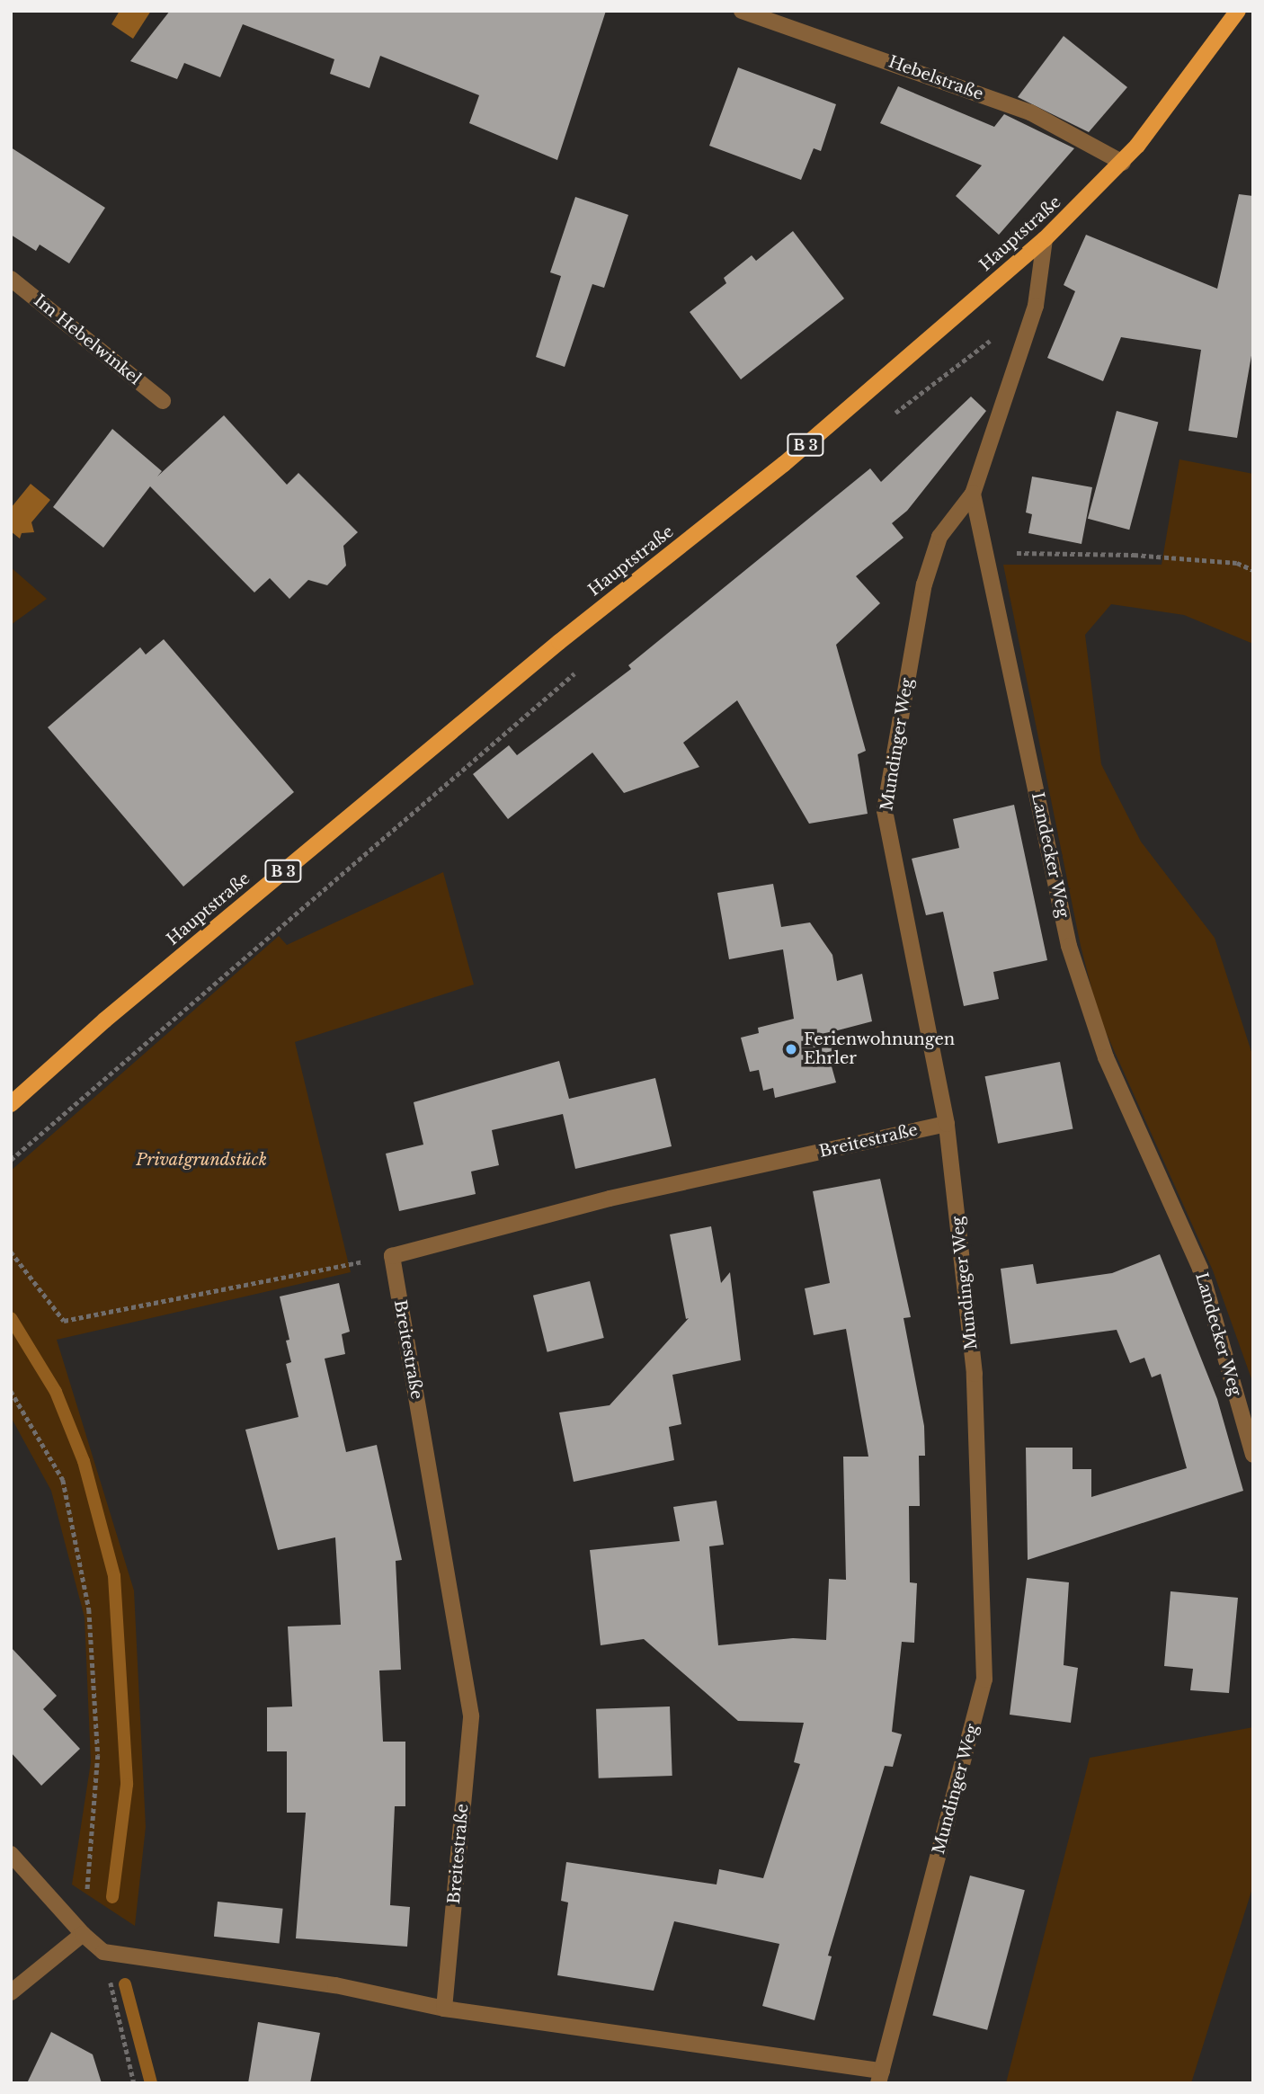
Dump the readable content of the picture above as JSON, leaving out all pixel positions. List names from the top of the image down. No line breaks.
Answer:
{"streets":{"main road":["Hauptstraße","B 3"],"street":["Hebelstraße","Im Hebelwinkel","Mundinger Weg","Landecker Weg","Breitestraße"]},"crossings":[["Hebelstraße","Hauptstraße"],["Mundinger Weg","Landecker Weg"],["Mundinger Weg","Breitestraße"]],"parks":["Privatgrundstück"],"places":["Ferienwohnungen Ehrler"]}
